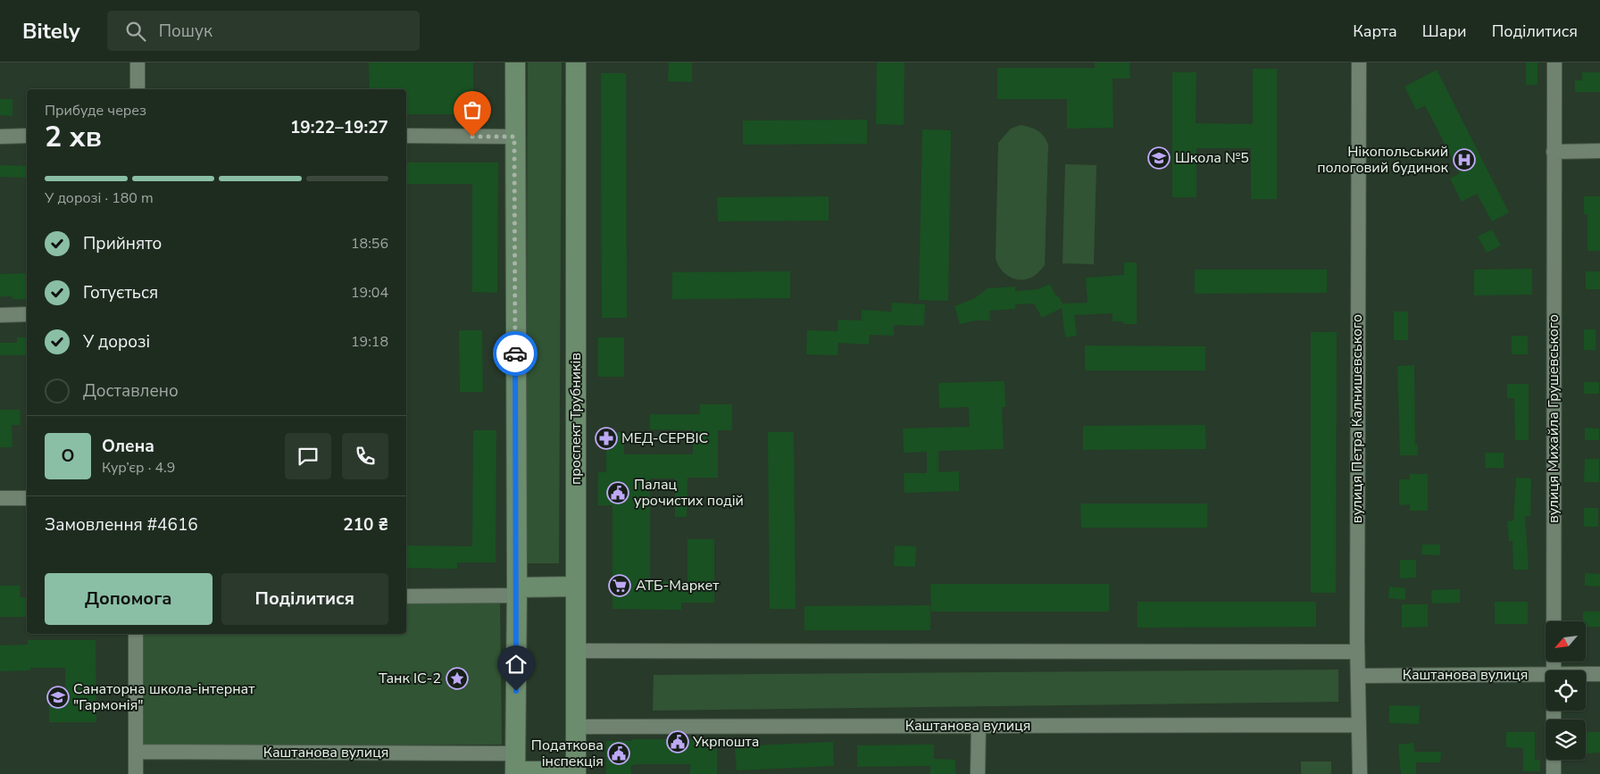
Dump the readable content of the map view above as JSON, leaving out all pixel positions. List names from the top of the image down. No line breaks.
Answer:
{"streets":{"main road":["проспект Трубників"],"street":["вулиця Петра Калнишевського","вулиця Михайла Грушевського","Каштанова вулиця"]},"crossings":[["проспект Трубників","Каштанова вулиця"],["вулиця Петра Калнишевського","Каштанова вулиця"]],"places":{"school or university":["Школа №5","Санаторна школа-інтернат \"Гармонія\""],"hospital":["Нікопольський пологовий будинок"],"pharmacy":["МЕД-СЕРВІС"],"public building":["Палац урочистих подій","Укрпошта","Податкова інспекція"],"supermarket":["АТБ-Маркет"],"place":["Танк ІС-2"]},"north":"bottom left","page":{"header":"Bitely","search":"Пошук","nav":["Карта","Шари","Поділитися"],"heading":["2 хв","Прибуде через","19:22–19:27"],"panel":["Олена","Кур’єр · 4.9","Замовлення #4616","210 ₴"],"bar":"У дорозі · 180 m","list":[["Прийнято","18:56"],["Готується","19:04"],["У дорозі","19:18"],"Доставлено"],"round":"О","buttons":["Допомога","Поділитися"]}}
